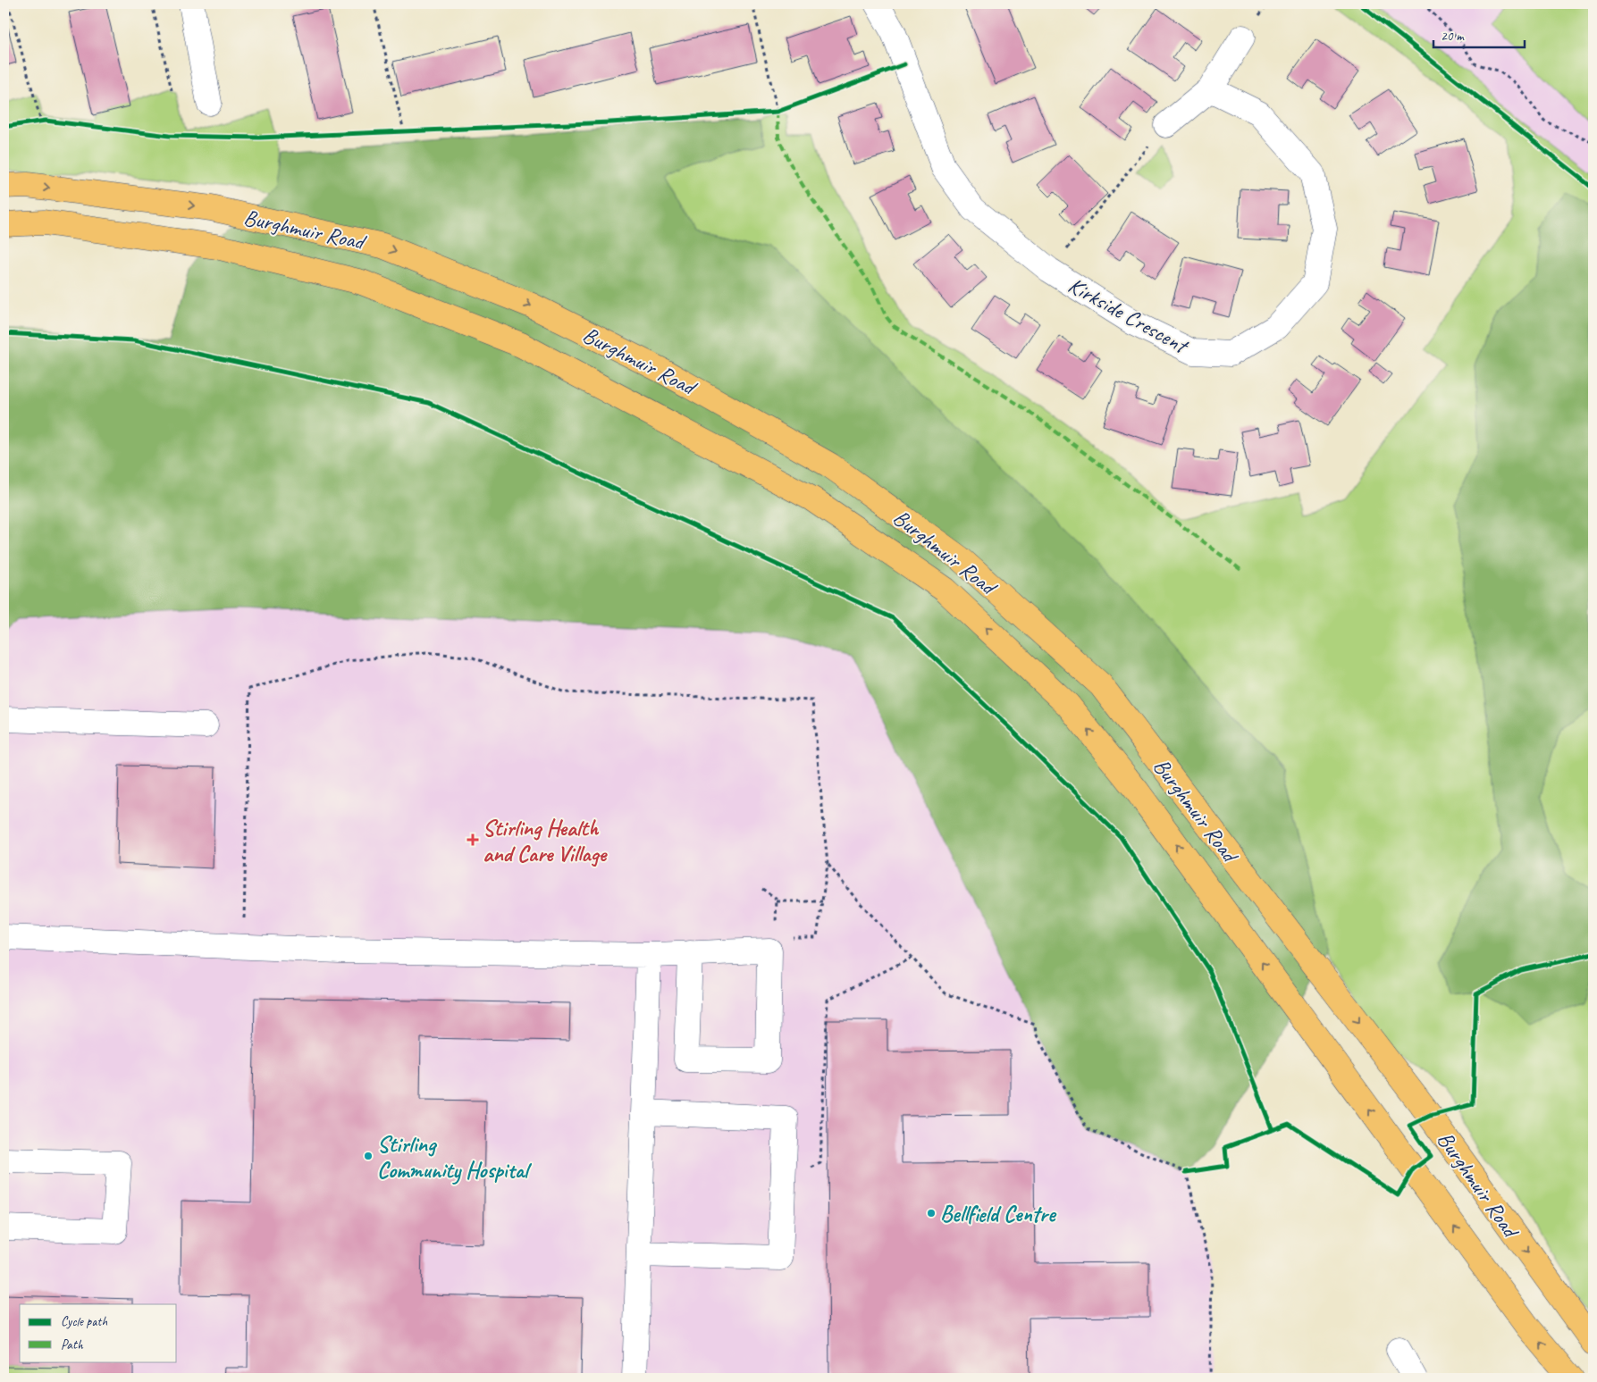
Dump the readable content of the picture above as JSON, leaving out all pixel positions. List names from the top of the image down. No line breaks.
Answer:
{"streets":{"main road":["Burghmuir Road"],"street":["Kirkside Crescent"]},"places":{"health":["Stirling Health and Care Village"],"other":["Stirling Community Hospital","Bellfield Centre"]},"legend":["Cycle path","Path"],"scale_bar":"20 m"}
